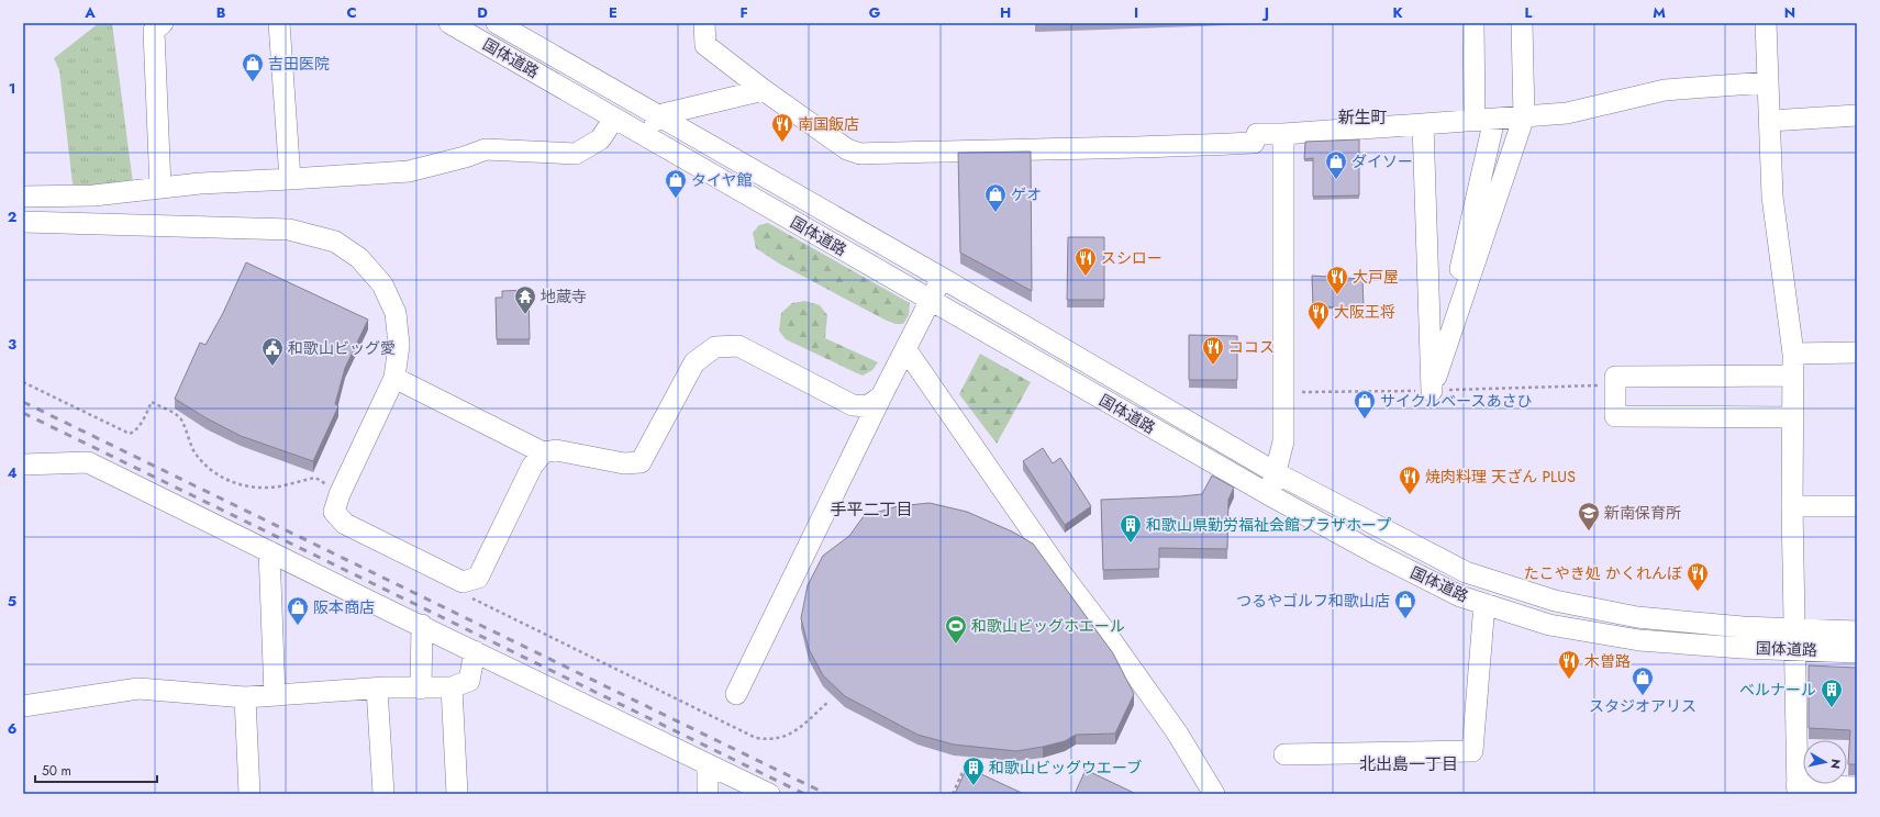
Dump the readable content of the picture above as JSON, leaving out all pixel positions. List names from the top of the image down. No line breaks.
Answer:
{"streets":{"street":["国体道路"]},"districts":["新生町","手平二丁目","北出島一丁目"],"places":{"shop":["吉田医院","ダイソー","タイヤ館","ゲオ","サイクルベースあさひ","つるやゴルフ和歌山店","阪本商店","スタジオアリス"],"restaurant":["南国飯店","スシロー","大戸屋","大阪王将","ココス","焼肉料理 天ざん PLUS","たこやき処 かくれんぼ","木曽路"],"temple":["地蔵寺"],"public building":["和歌山ビッグ愛"],"school or university":["新南保育所"],"building":["和歌山県勤労福祉会館プラザホープ","ベルナール","和歌山ビッグウエーブ"],"sports":["和歌山ビッグホエール"]},"scale_bar":"50 m","north":"right","grid":{"columns":["A","B","C","D","E","F","G","H","I","J","K","L","M","N"],"rows":["1","2","3","4","5","6"]}}
